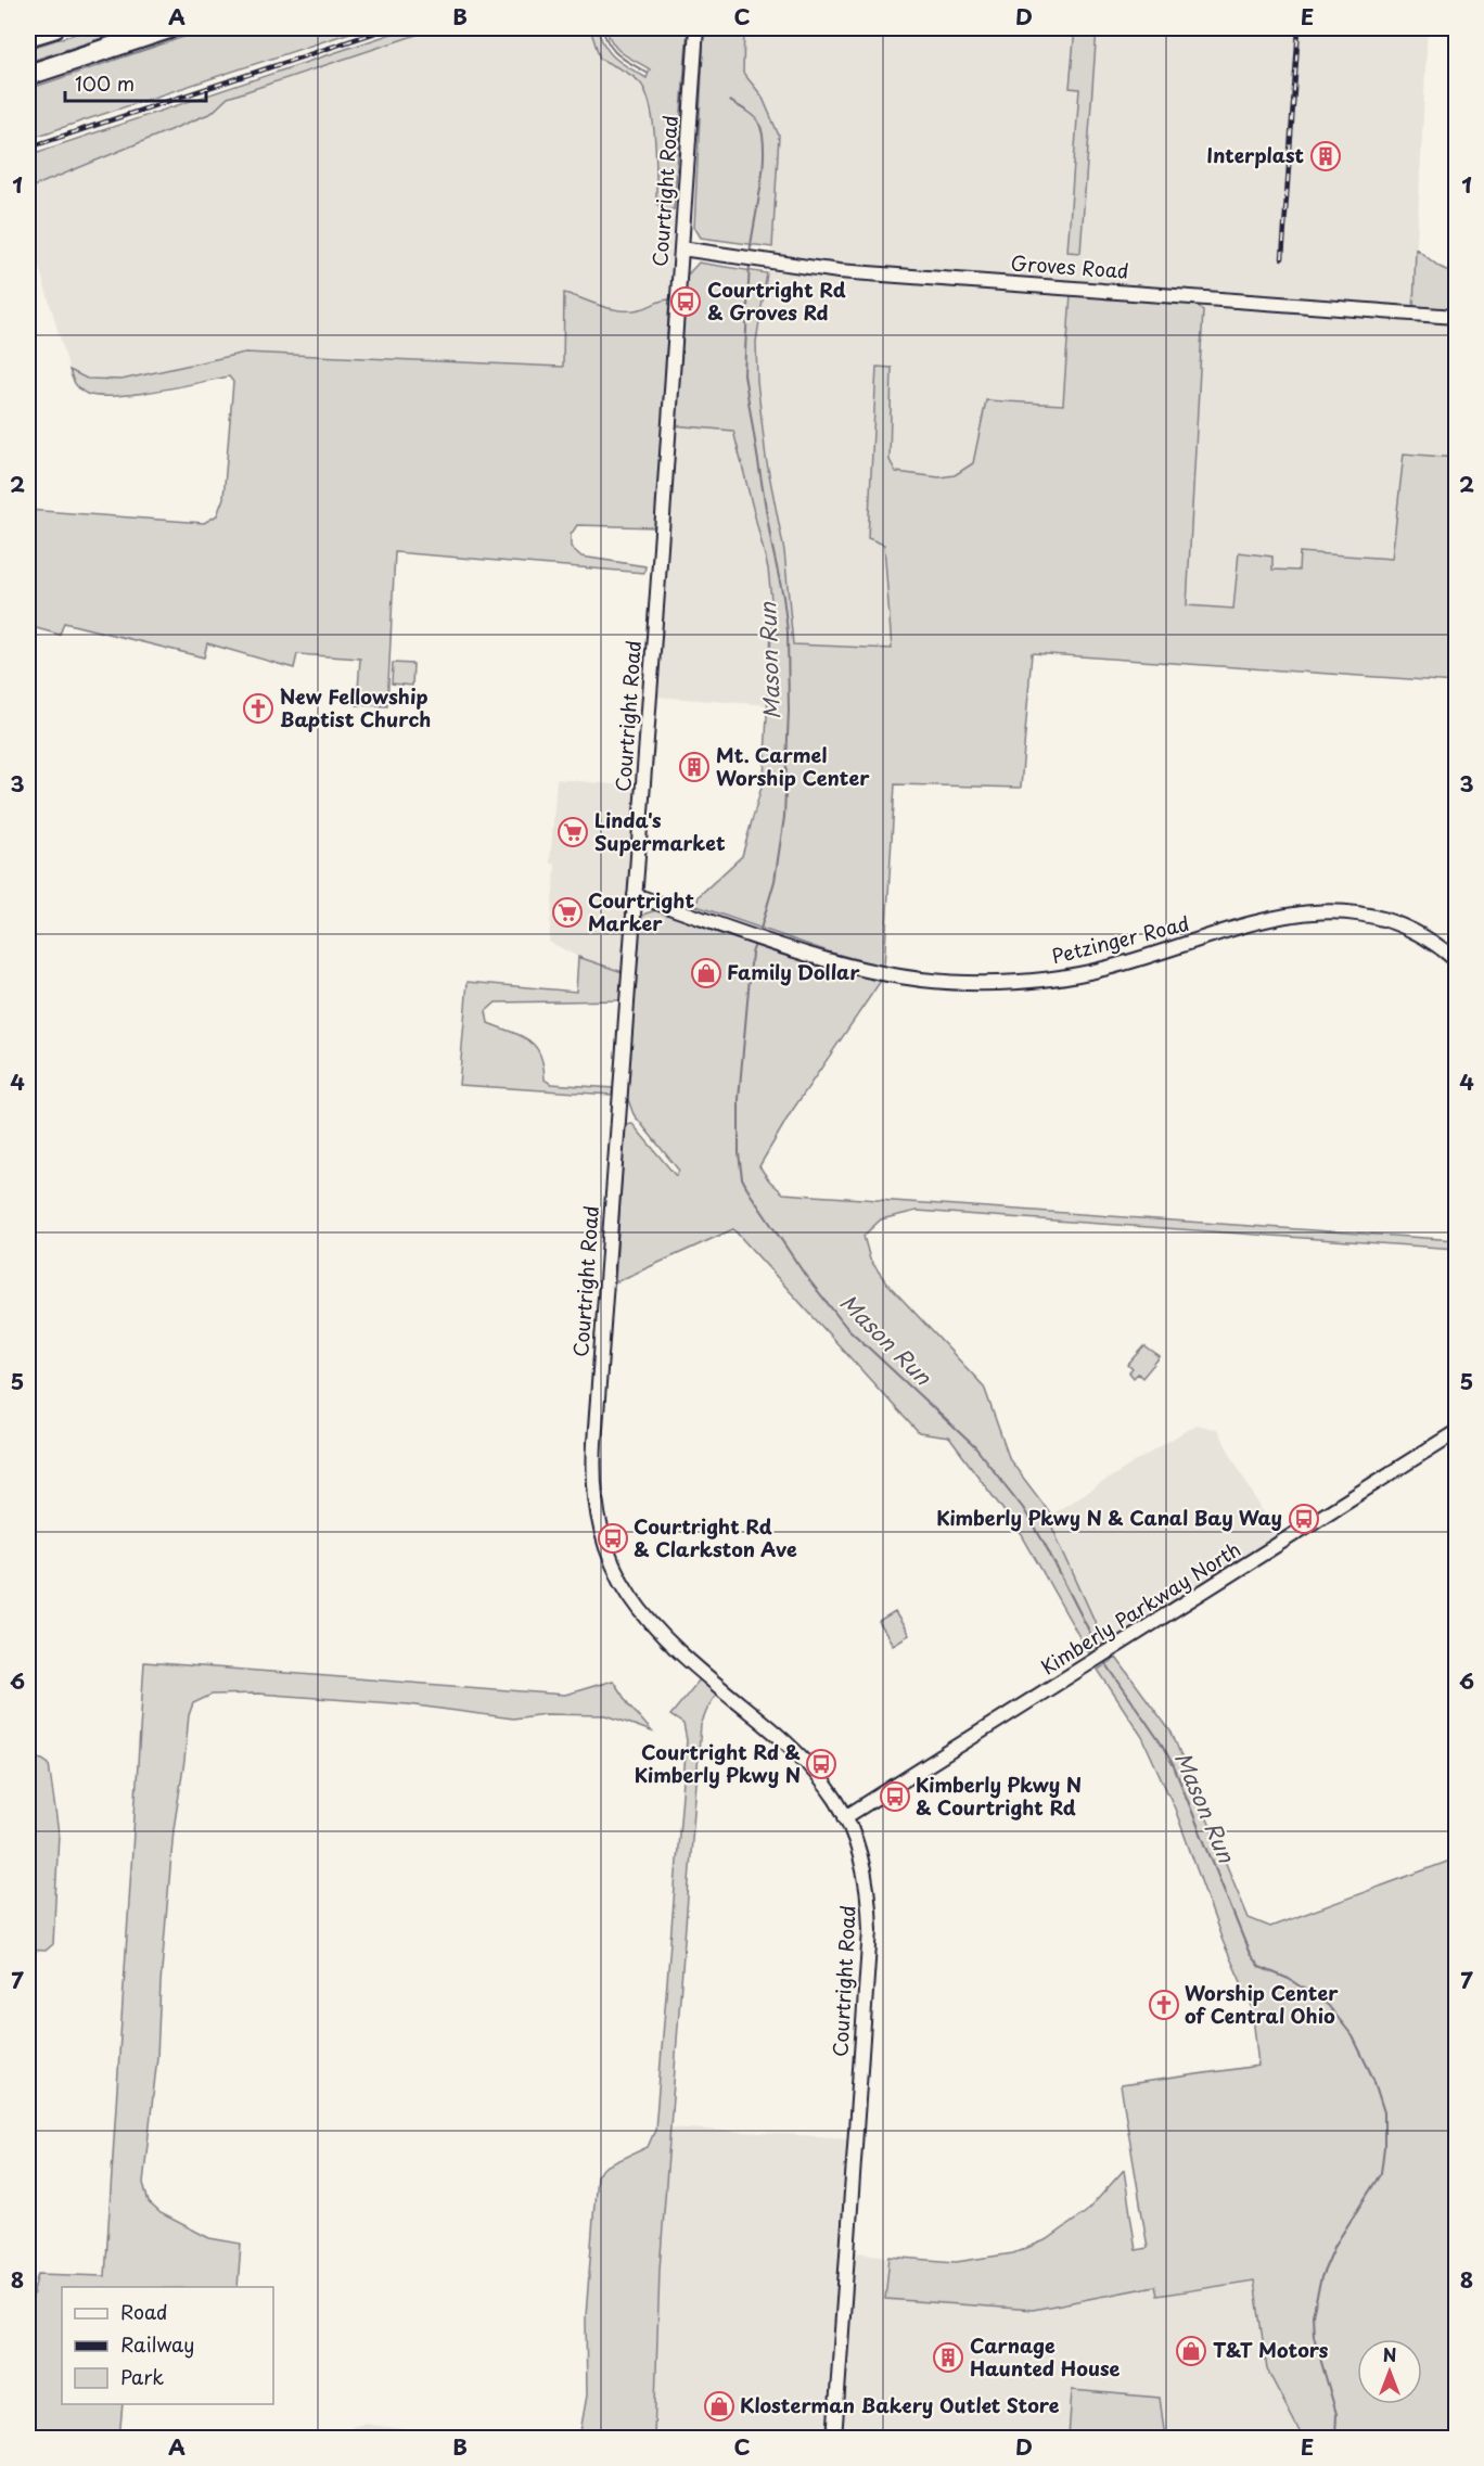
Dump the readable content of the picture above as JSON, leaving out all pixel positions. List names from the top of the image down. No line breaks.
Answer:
{"streets":{"street":["Courtright Road","Groves Road","Petzinger Road","Kimberly Parkway North"]},"crossings":[["Courtright Road","Groves Road"],["Courtright Road","Petzinger Road"],["Courtright Road","Kimberly Parkway North"]],"water":["Mason Run"],"places":{"building":["Interplast","Mt. Carmel Worship Center","Carnage Haunted House"],"bus stop":["Courtright Rd & Groves Rd","Kimberly Pkwy N & Canal Bay Way","Courtright Rd & Clarkston Ave","Courtright Rd & Kimberly Pkwy N","Kimberly Pkwy N & Courtright Rd"],"church":["New Fellowship Baptist Church","Worship Center of Central Ohio"],"supermarket":["Linda's Supermarket","Courtright Marker"],"shop":["Family Dollar","T&T Motors","Klosterman Bakery Outlet Store"]},"legend":["Road","Railway","Park"],"scale_bar":"100 m","north":"top","grid":{"columns":["A","B","C","D","E"],"rows":["1","2","3","4","5","6","7","8"]}}
